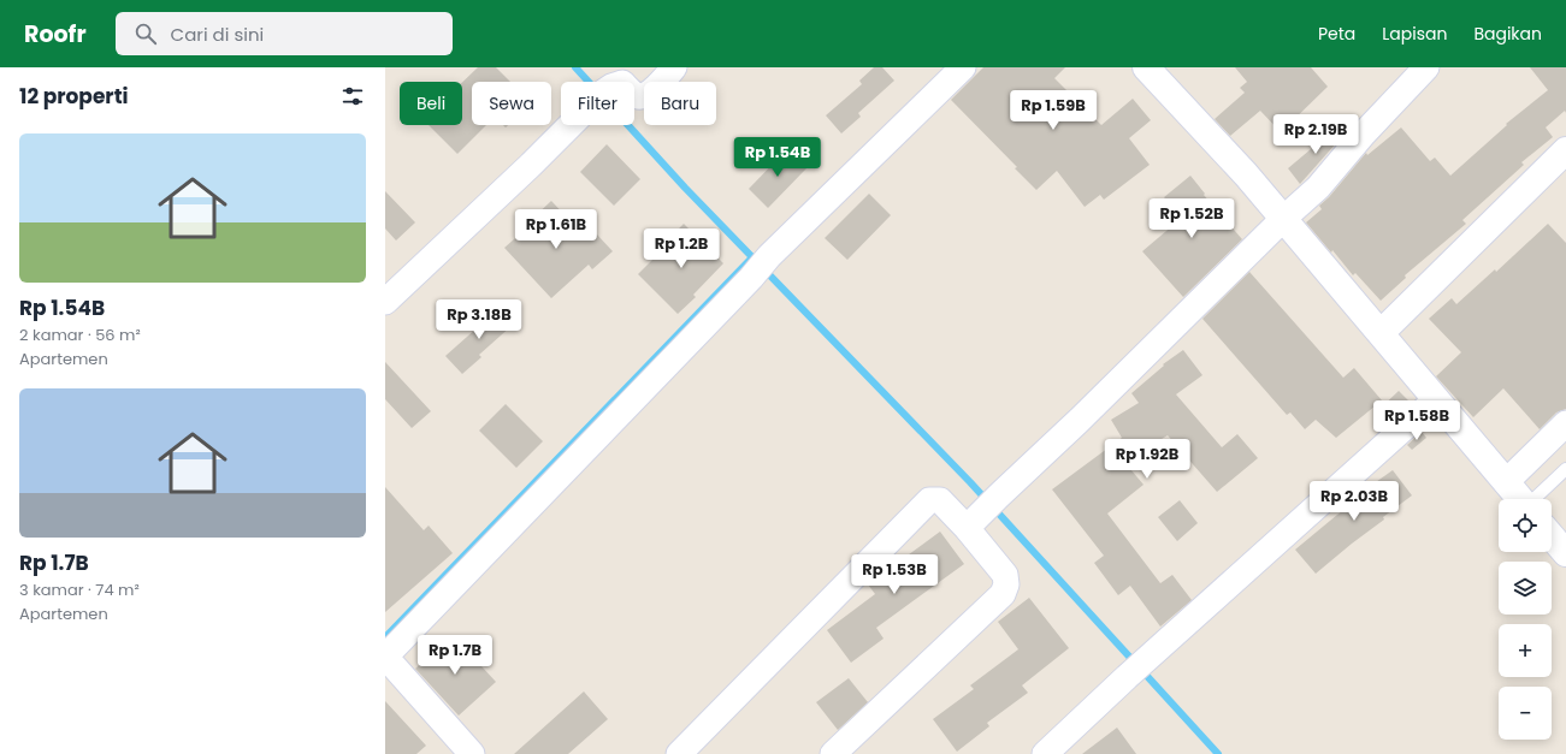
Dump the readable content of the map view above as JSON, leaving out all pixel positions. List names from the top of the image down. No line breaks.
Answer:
{"page":{"header":"Roofr","search":"Cari di sini","nav":["Peta","Lapisan","Bagikan"],"heading":"12 properti","chip":["Beli","Sewa","Filter","Baru"],"price":["Rp 1.59B","Rp 2.19B","Rp 1.54B","Rp 1.52B","Rp 1.61B","Rp 1.2B","Rp 3.18B","Rp 1.58B","Rp 1.92B","Rp 2.03B","Rp 1.53B","Rp 1.7B"],"list":[{"name":"Rp 1.54B","note":"2 kamar · 56 m² · Apartemen"},{"name":"Rp 1.7B","note":"3 kamar · 74 m² · Apartemen"}],"map_buttons":["+","−"]}}
